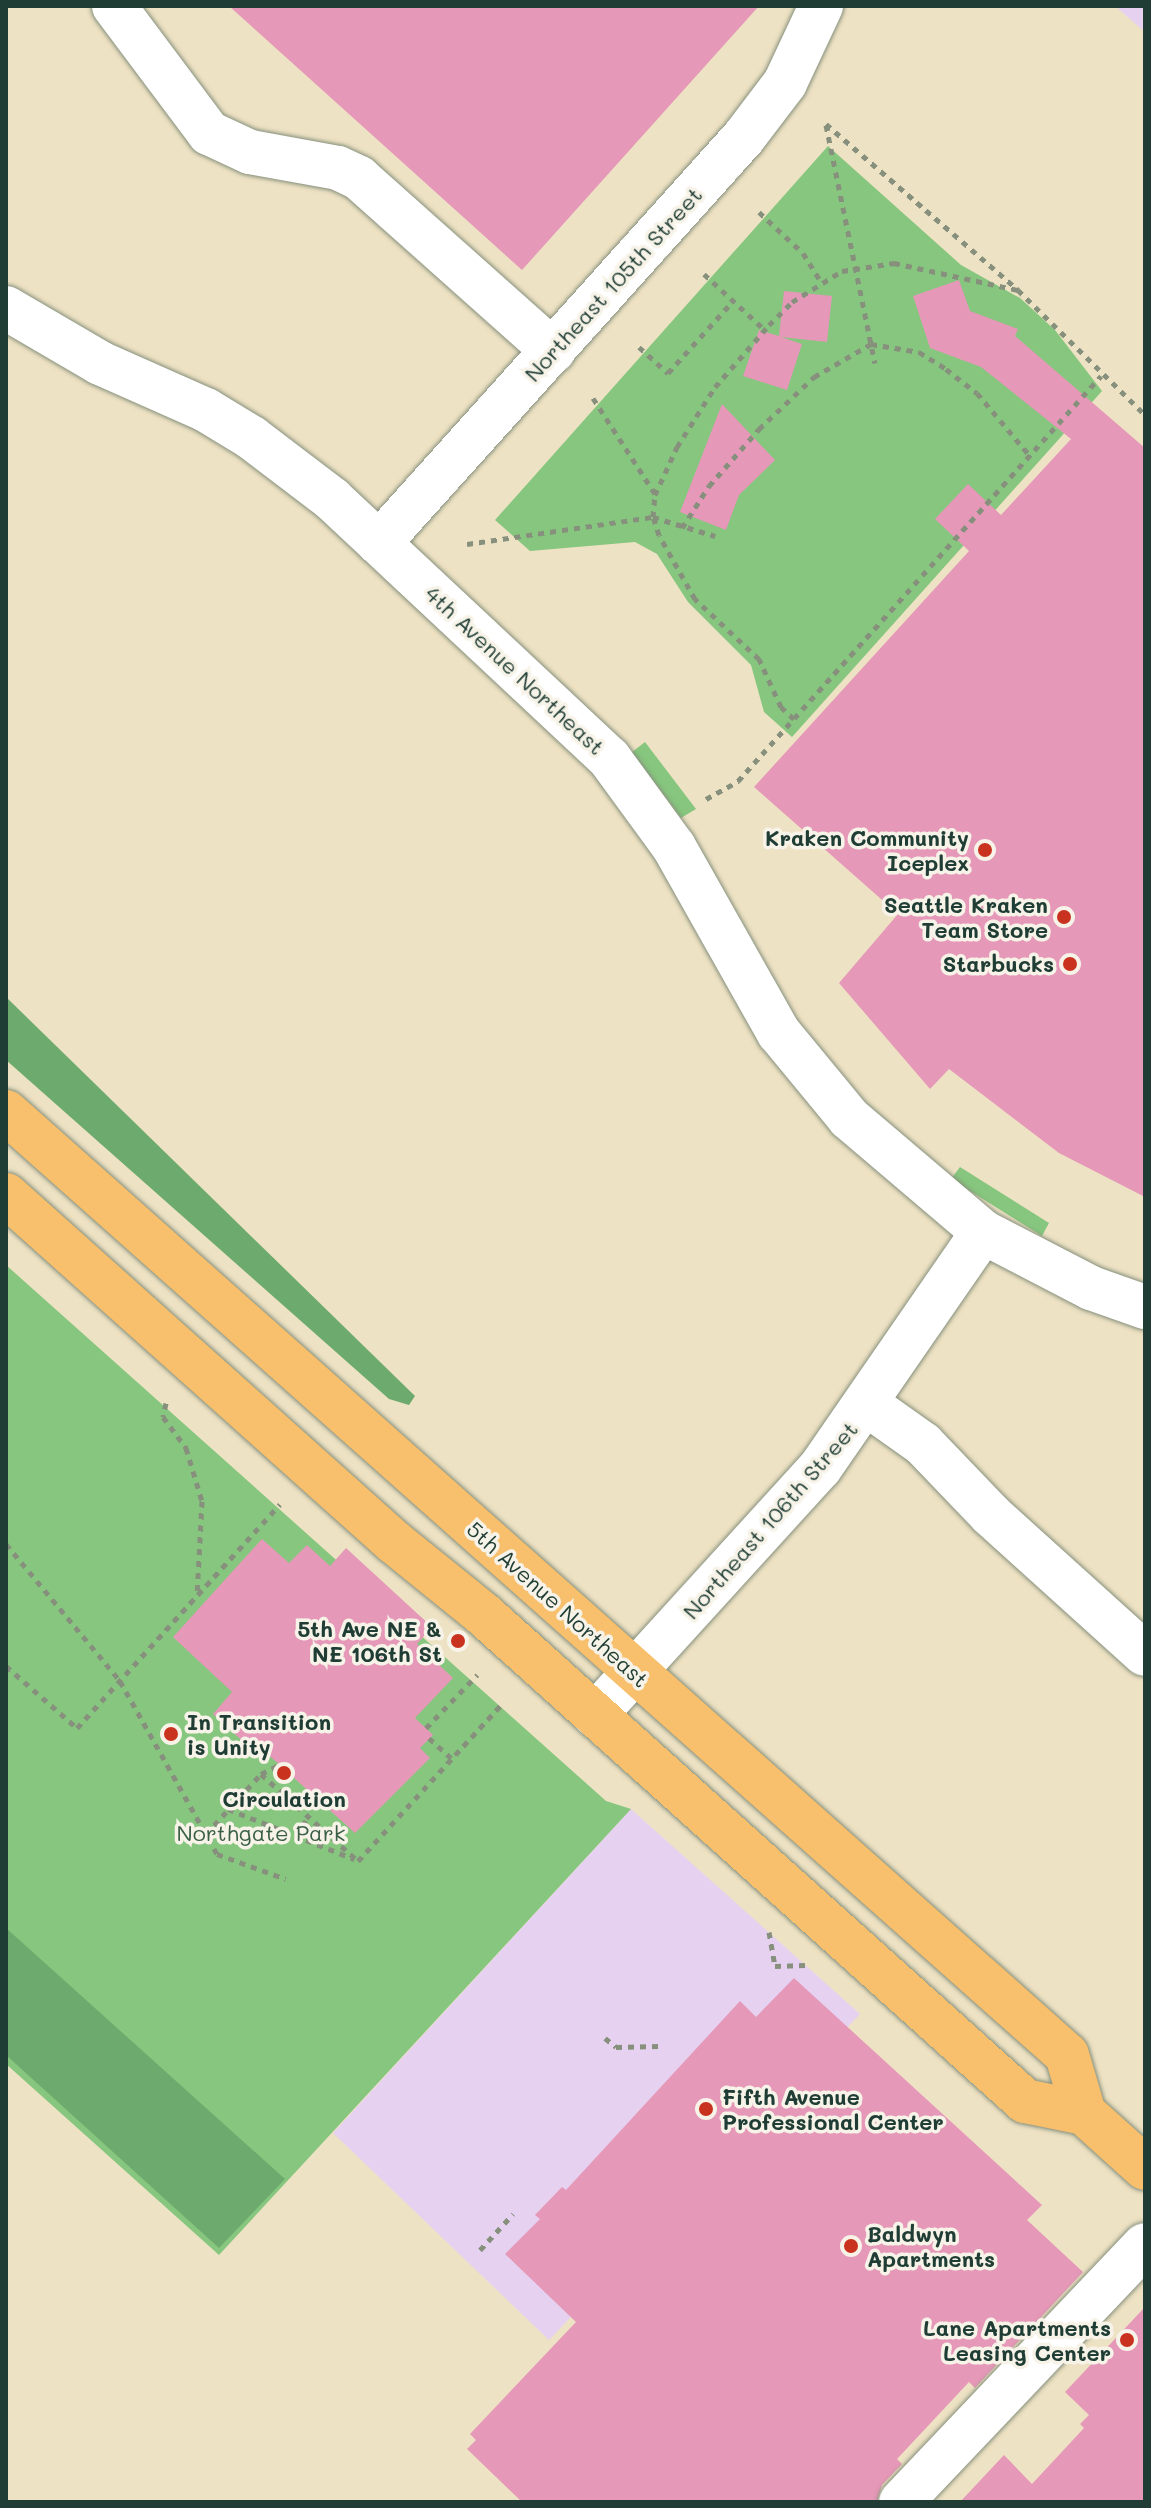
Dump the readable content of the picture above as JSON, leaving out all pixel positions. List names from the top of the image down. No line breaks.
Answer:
{"streets":{"main road":["5th Avenue Northeast"],"lane":["Northeast 105th Street","4th Avenue Northeast","Northeast 106th Street"]},"crossings":[["Northeast 105th Street","4th Avenue Northeast"],["4th Avenue Northeast","Northeast 106th Street"],["Northeast 106th Street","5th Avenue Northeast"]],"parks":["Northgate Park"],"places":["Kraken Community Iceplex","Seattle Kraken Team Store","Starbucks","5th Ave NE & NE 106th St","In Transition is Unity","Circulation","Fifth Avenue Professional Center","Baldwyn Apartments","Lane Apartments Leasing Center"]}
